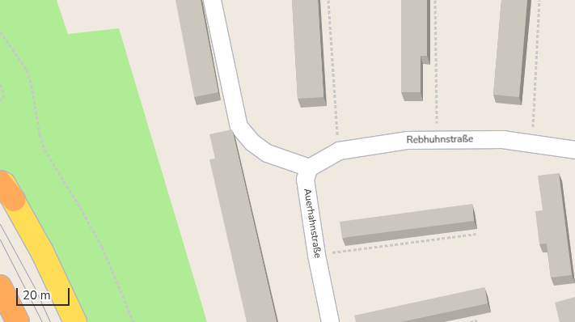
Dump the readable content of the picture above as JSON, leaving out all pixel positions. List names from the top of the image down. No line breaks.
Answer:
{"streets":{"street":["Rebhuhnstraße","Auerhahnstraße"]},"crossings":[["Rebhuhnstraße","Auerhahnstraße"]],"scale_bar":"20 m"}
